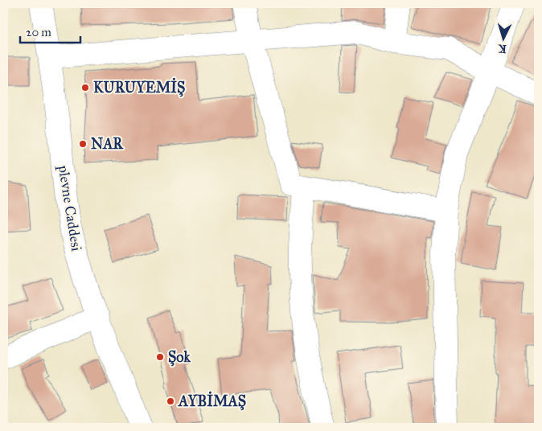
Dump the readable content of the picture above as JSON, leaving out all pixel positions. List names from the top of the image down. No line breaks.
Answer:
{"streets":{"street":["plevne Caddesi"]},"places":["KURUYEMİŞ","NAR","Şok","AYBİMAŞ"],"scale_bar":"20 m","north":"bottom"}
